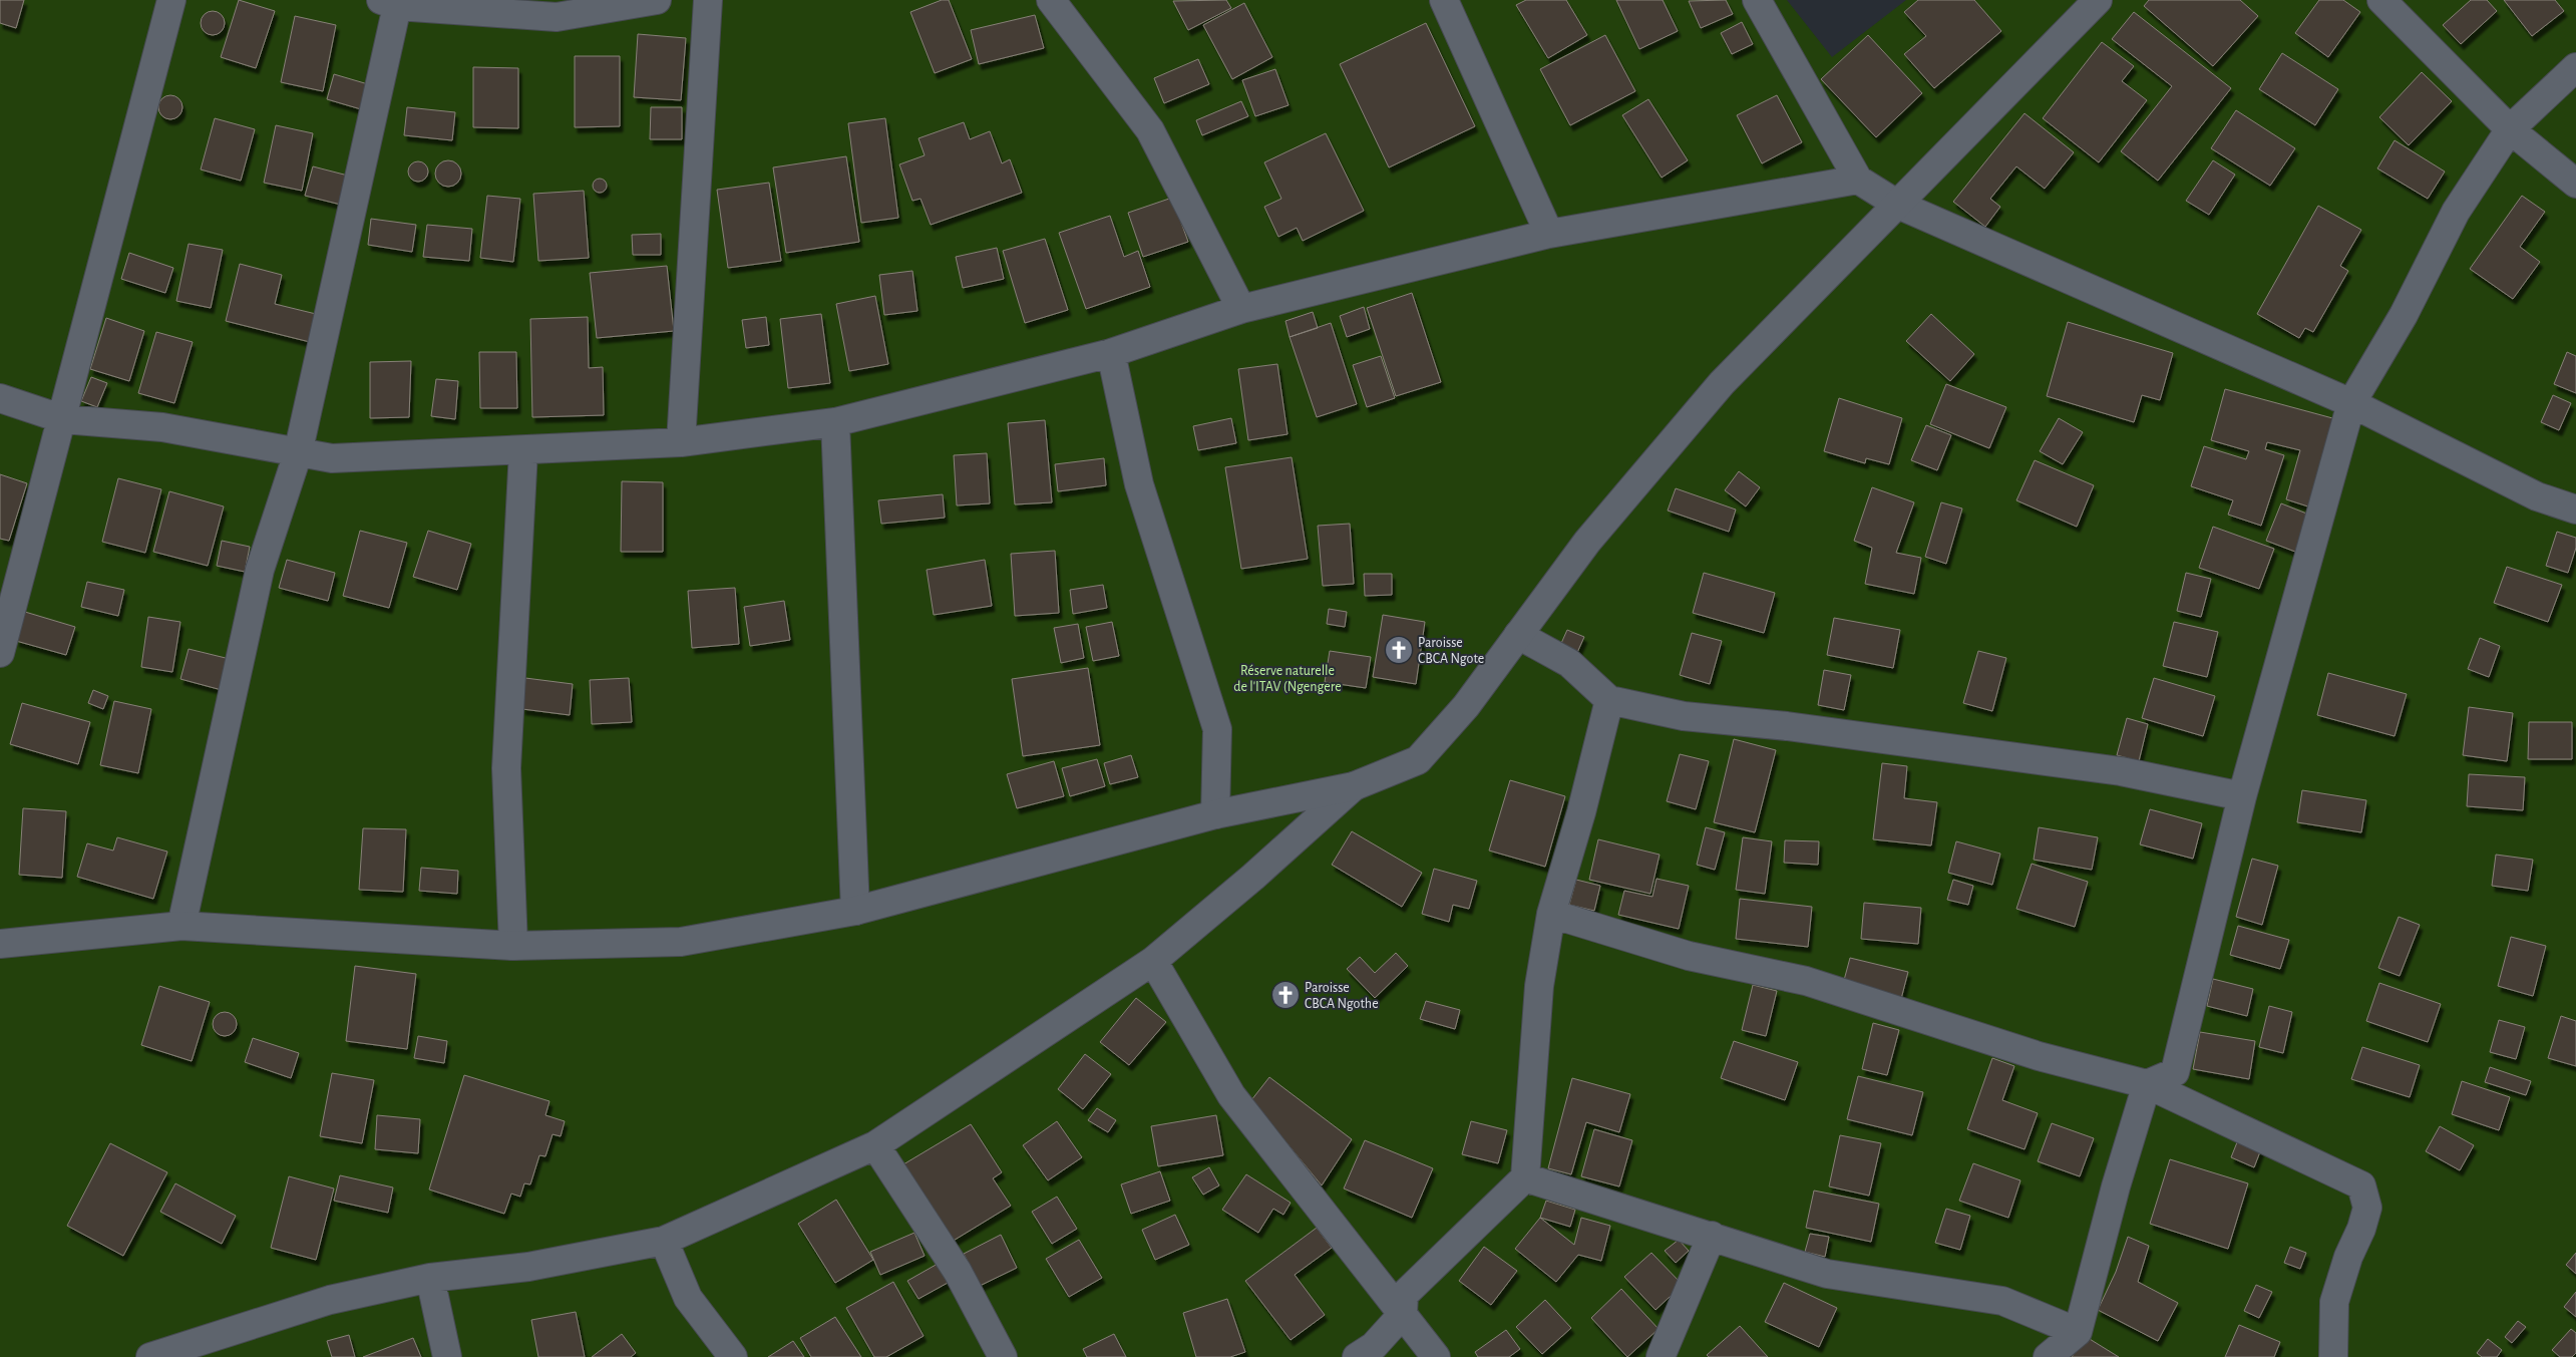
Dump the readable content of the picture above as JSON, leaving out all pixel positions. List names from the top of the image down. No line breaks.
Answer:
{"parks":["Réserve naturelle de l'ITAV (Ngengere"],"places":{"church":["Paroisse CBCA Ngote","Paroisse CBCA Ngothe"]}}
